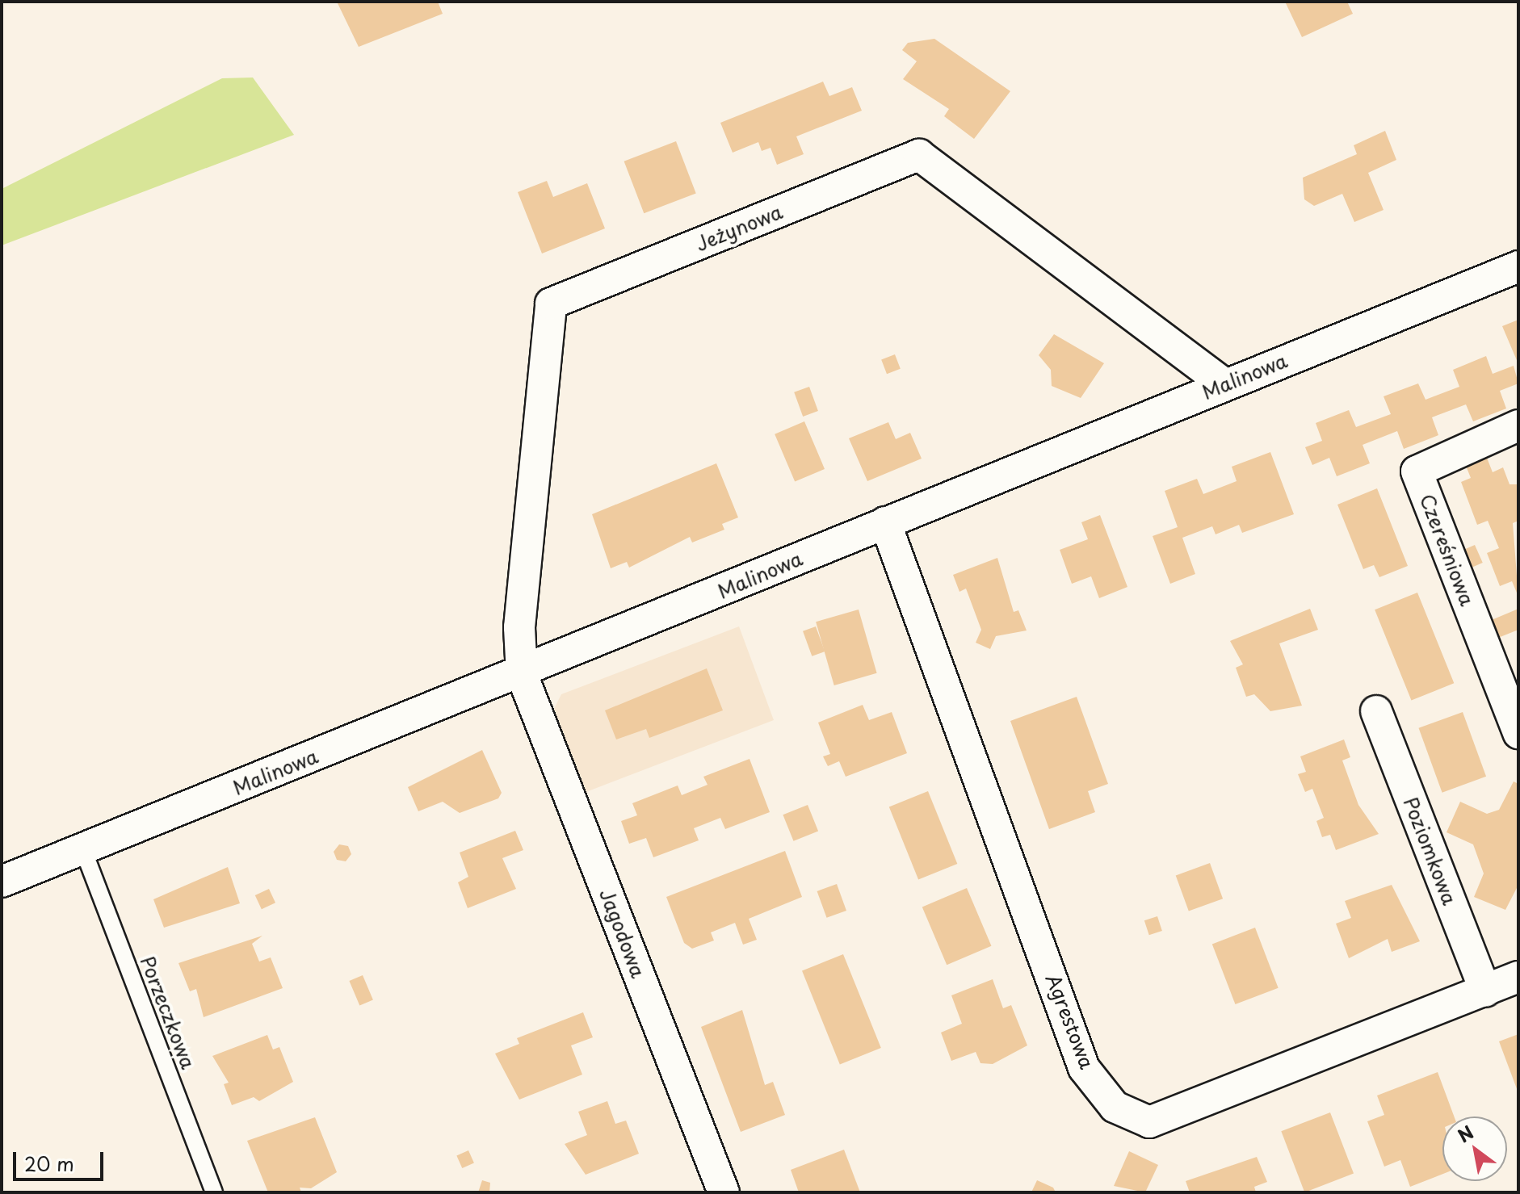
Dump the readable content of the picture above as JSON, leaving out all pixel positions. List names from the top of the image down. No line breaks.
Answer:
{"streets":{"street":["Jeżynowa","Malinowa","Czereśniowa","Poziomkowa","Jagodowa","Agrestowa"],"lane":["Porzeczkowa"]},"crossings":[["Jeżynowa","Malinowa"],["Jeżynowa","Jagodowa"],["Malinowa","Jagodowa"],["Malinowa","Porzeczkowa"],["Malinowa","Agrestowa"],["Poziomkowa","Agrestowa"]],"scale_bar":"20 m","north":"top left"}
